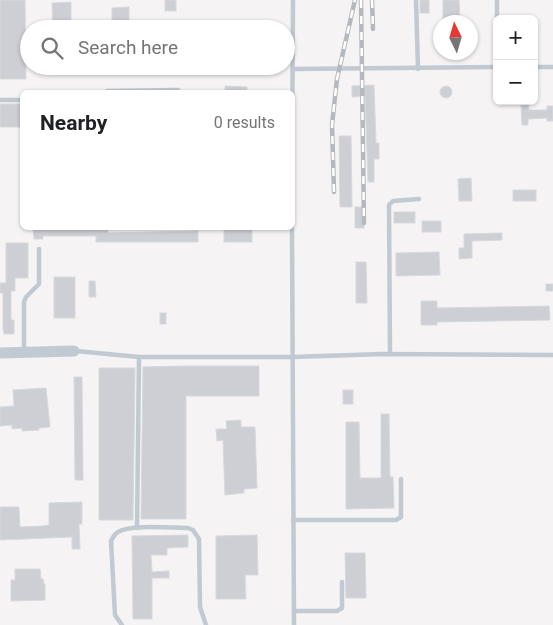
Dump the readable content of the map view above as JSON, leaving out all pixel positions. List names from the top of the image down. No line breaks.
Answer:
{"north":"top","page":{"map_buttons":["+","−"],"search":"Search here","heading":["Nearby","0 results"]}}
